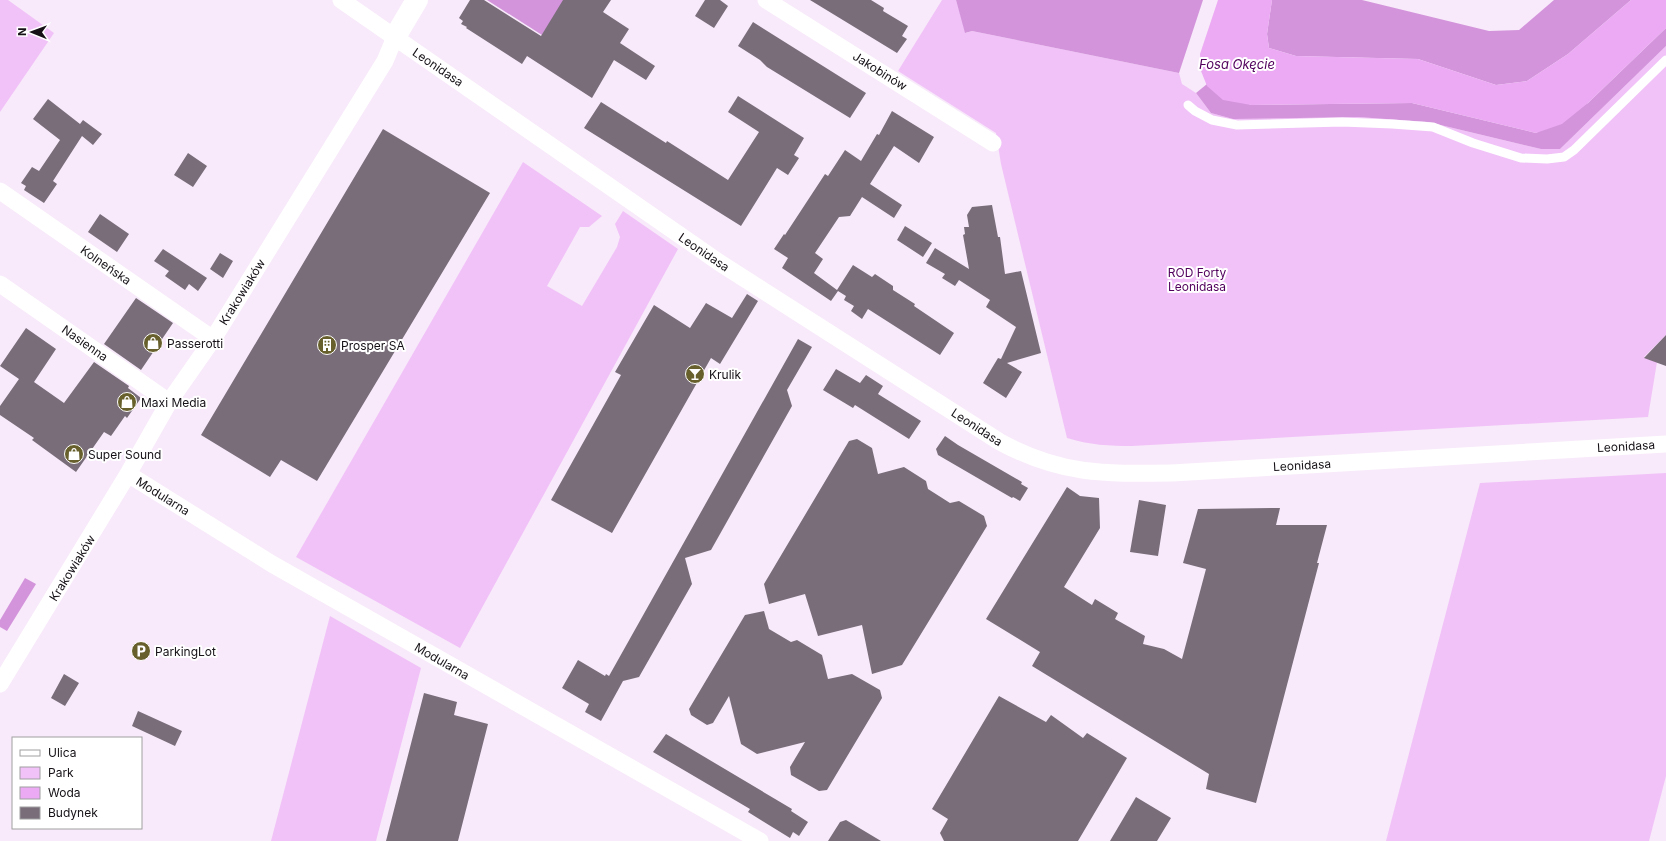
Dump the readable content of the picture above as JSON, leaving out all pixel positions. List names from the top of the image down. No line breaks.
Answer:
{"streets":{"street":["Leonidasa","Jakobinów","Kolneńska","Krakowiaków","Nasienna","Modularna"]},"crossings":[["Leonidasa","Krakowiaków"],["Kolneńska","Krakowiaków"],["Krakowiaków","Nasienna"],["Krakowiaków","Modularna"]],"water":["Fosa Okęcie"],"parks":["ROD Forty Leonidasa"],"places":{"shop":["Passerotti","Maxi Media","Super Sound"],"building":["Prosper SA"],"bar":["Krulik"],"parking":["ParkingLot"]},"legend":["Ulica","Park","Woda","Budynek"],"north":"left"}
